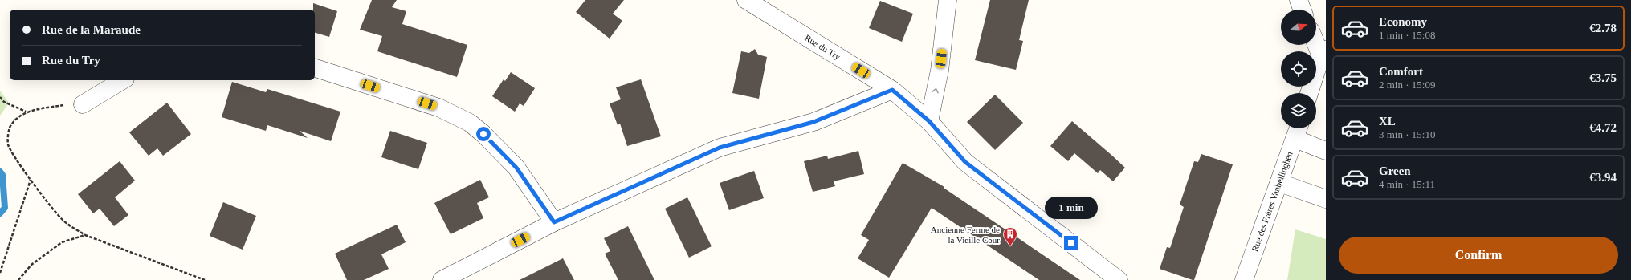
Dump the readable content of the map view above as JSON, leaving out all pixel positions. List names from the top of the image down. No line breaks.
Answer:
{"streets":{"street":["Rue du Try","Rue des Frères Vanbellinghen"]},"places":{"building":["Ancienne Ferme de la Vieille Cour"]},"north":"right","page":{"list":[{"name":"Economy","note":"1 min · 15:08","value":"€2.78"},{"name":"Comfort","note":"2 min · 15:09","value":"€3.75"},{"name":"XL","note":"3 min · 15:10","value":"€4.72"},{"name":"Green","note":"4 min · 15:11","value":"€3.94"}],"banner":["Rue de la Maraude","Rue du Try"],"bubble":"1 min","buttons":"Confirm"}}
